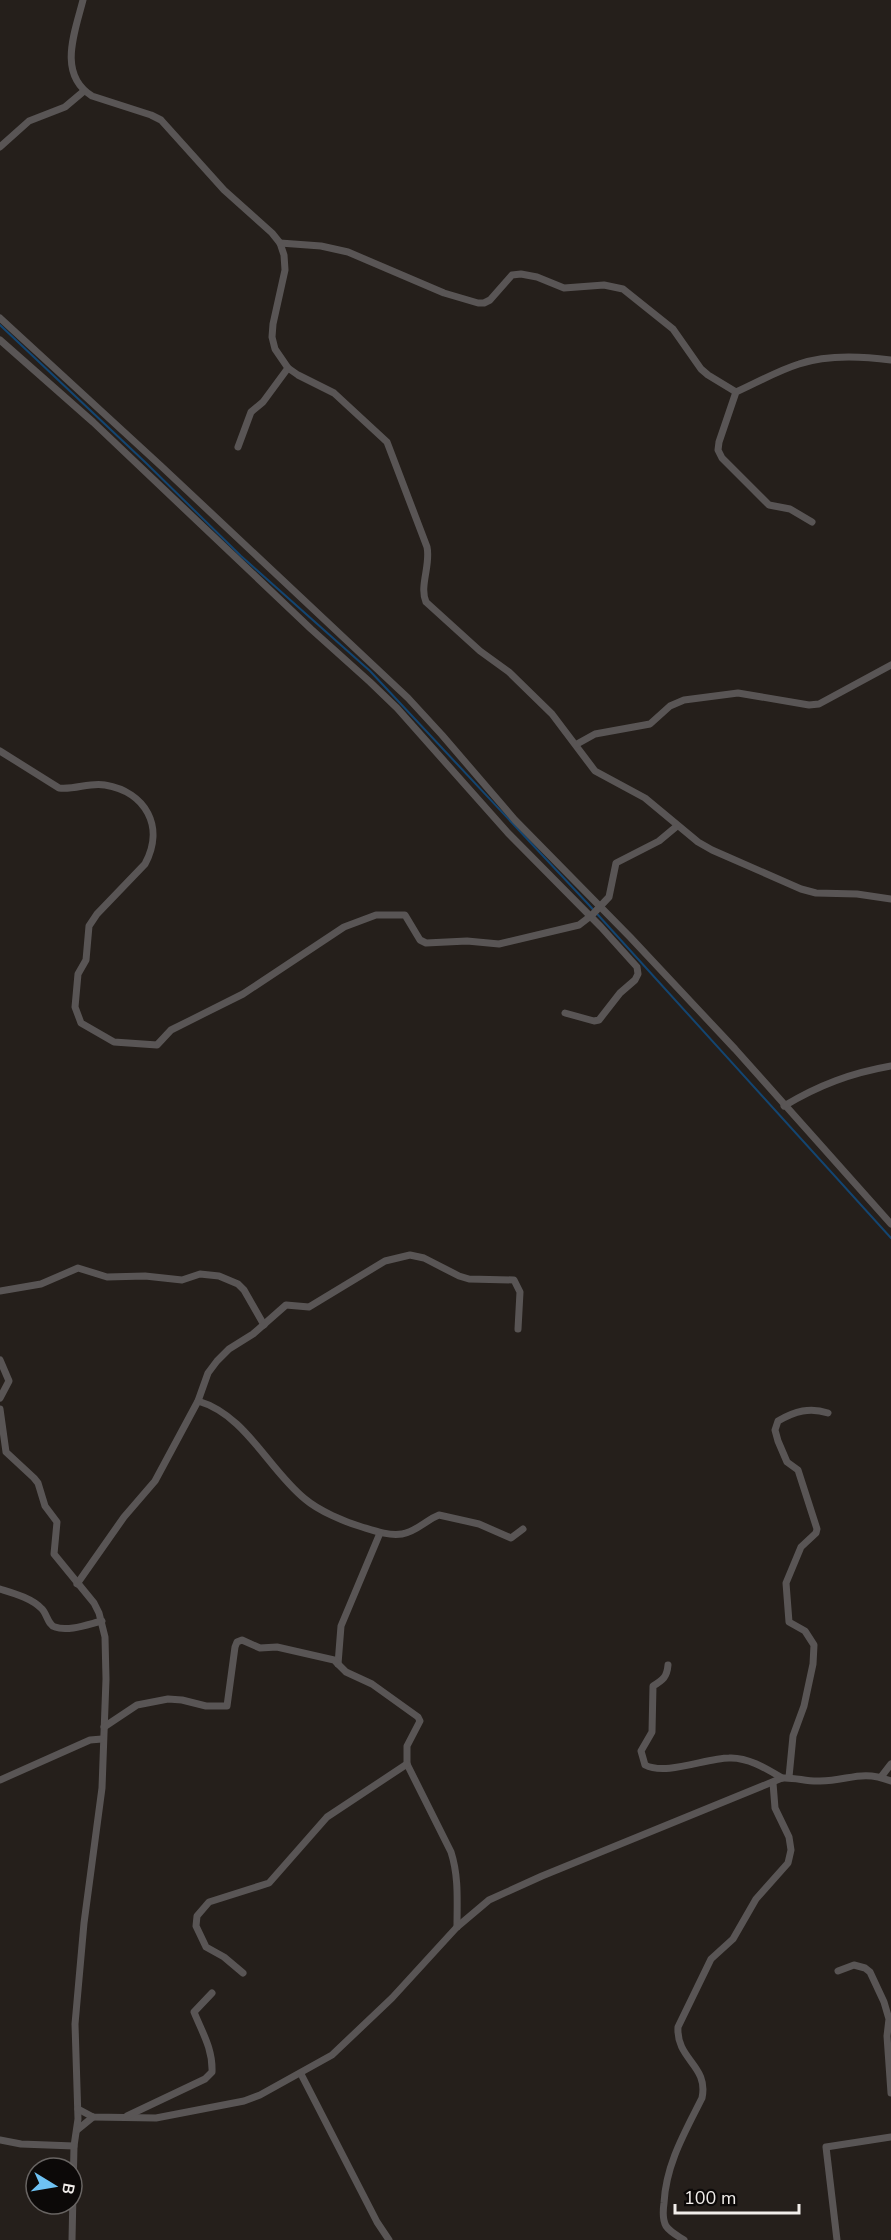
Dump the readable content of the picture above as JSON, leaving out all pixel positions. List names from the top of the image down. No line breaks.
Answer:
{"scale_bar":"100 m","north":"right"}
